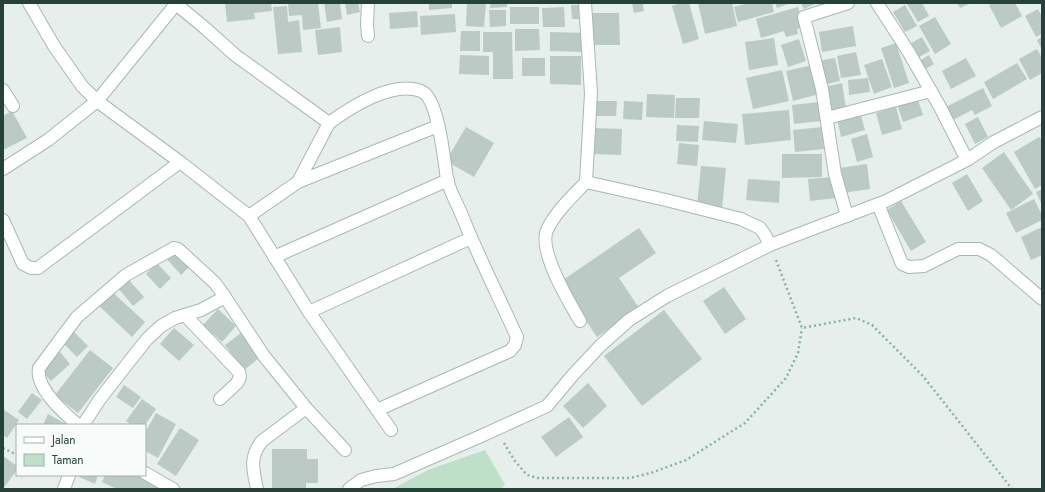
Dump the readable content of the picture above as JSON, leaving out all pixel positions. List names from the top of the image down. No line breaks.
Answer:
{"legend":["Jalan","Taman"]}
